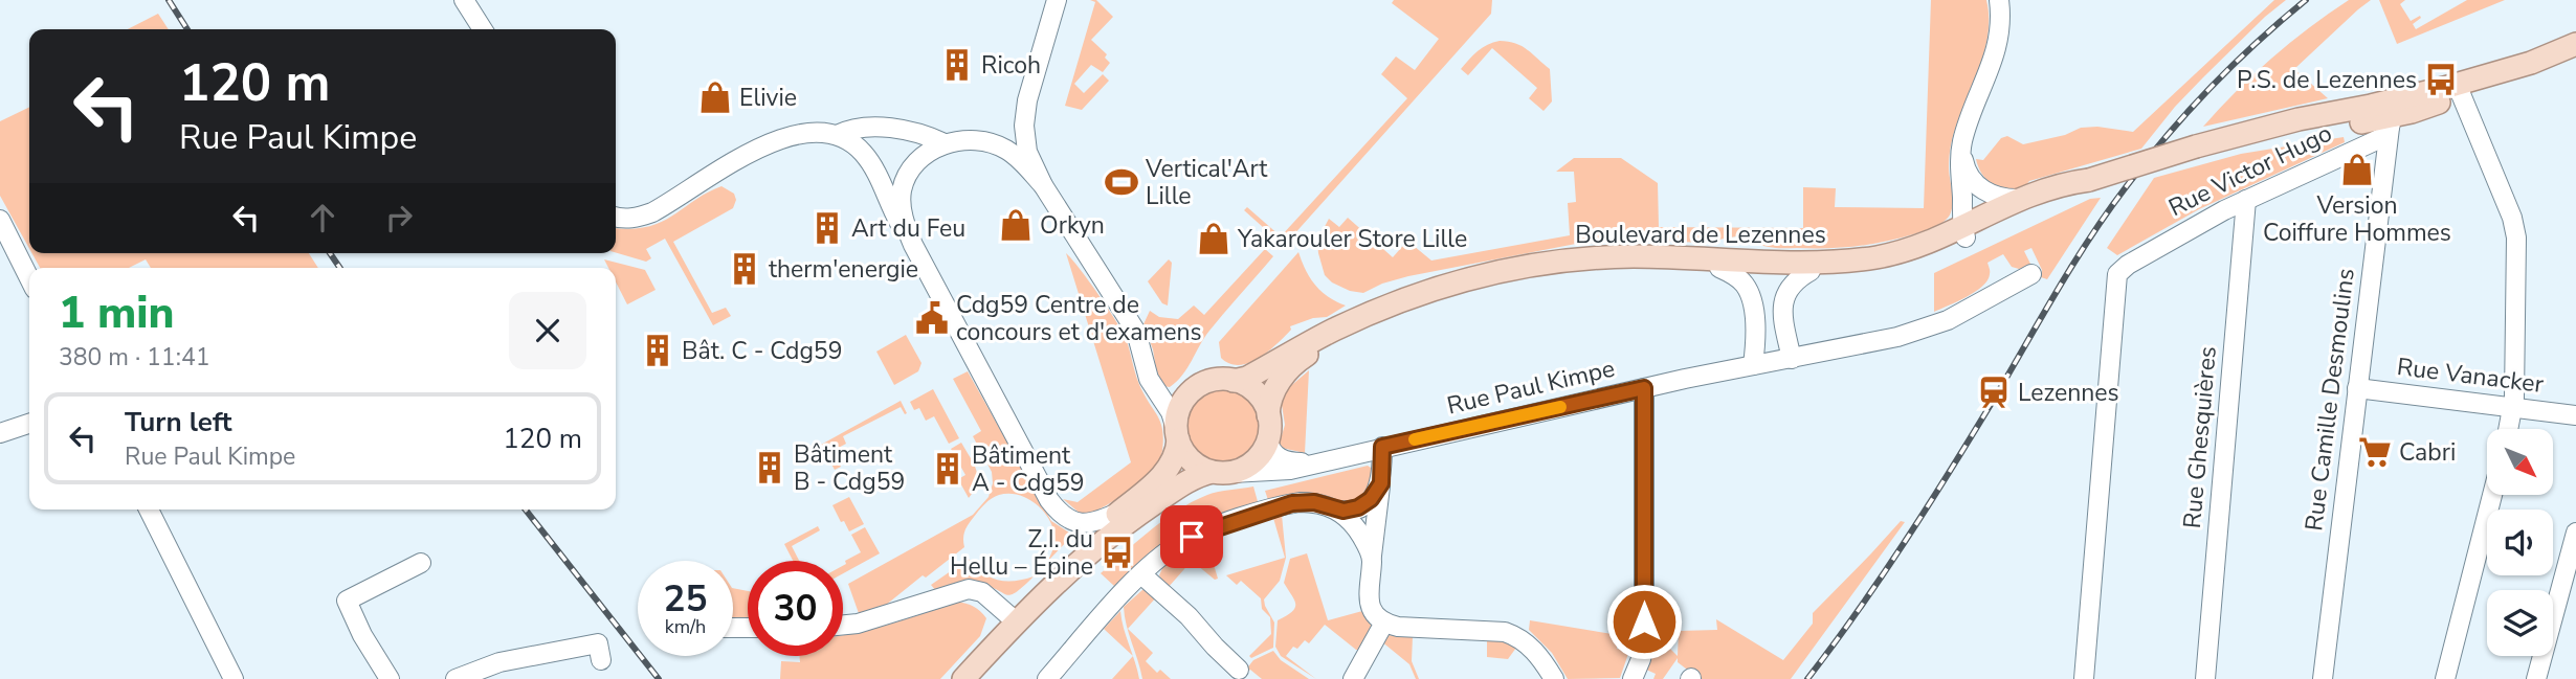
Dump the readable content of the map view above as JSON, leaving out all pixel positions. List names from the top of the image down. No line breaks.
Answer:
{"streets":{"main road":["Rue Victor Hugo","Boulevard de Lezennes"],"street":["Rue Vanacker","Rue Paul Kimpe","Rue Camille Desmoulins","Rue Ghesquières"]},"crossings":[["Rue Victor Hugo","Boulevard de Lezennes"],["Rue Victor Hugo","Rue Camille Desmoulins"],["Rue Victor Hugo","Rue Ghesquières"],["Boulevard de Lezennes","Rue Paul Kimpe"],["Boulevard de Lezennes","Rue Camille Desmoulins"],["Rue Vanacker","Rue Camille Desmoulins"]],"places":{"building":["Ricoh","Art du Feu","therm'energie","Bât. C - Cdg59","Bâtiment B - Cdg59","Bâtiment A - Cdg59"],"bus stop":["P.S. de Lezennes","Z.I. du Hellu – Épine"],"shop":["Elivie","Version Coiffure Hommes","Orkyn","Yakarouler Store Lille"],"sports":["Vertical'Art Lille"],"public building":["Cdg59 Centre de concours et d'examens"],"station":["Lezennes"],"supermarket":["Cabri"]},"north":"bottom right","page":{"turn":["120 m","Rue Paul Kimpe"],"heading":["1 min","380 m · 11:41"],"list":[{"name":"Turn left","note":"Rue Paul Kimpe","value":"120 m"}],"speed":"25 km/h","limit":"30"}}
